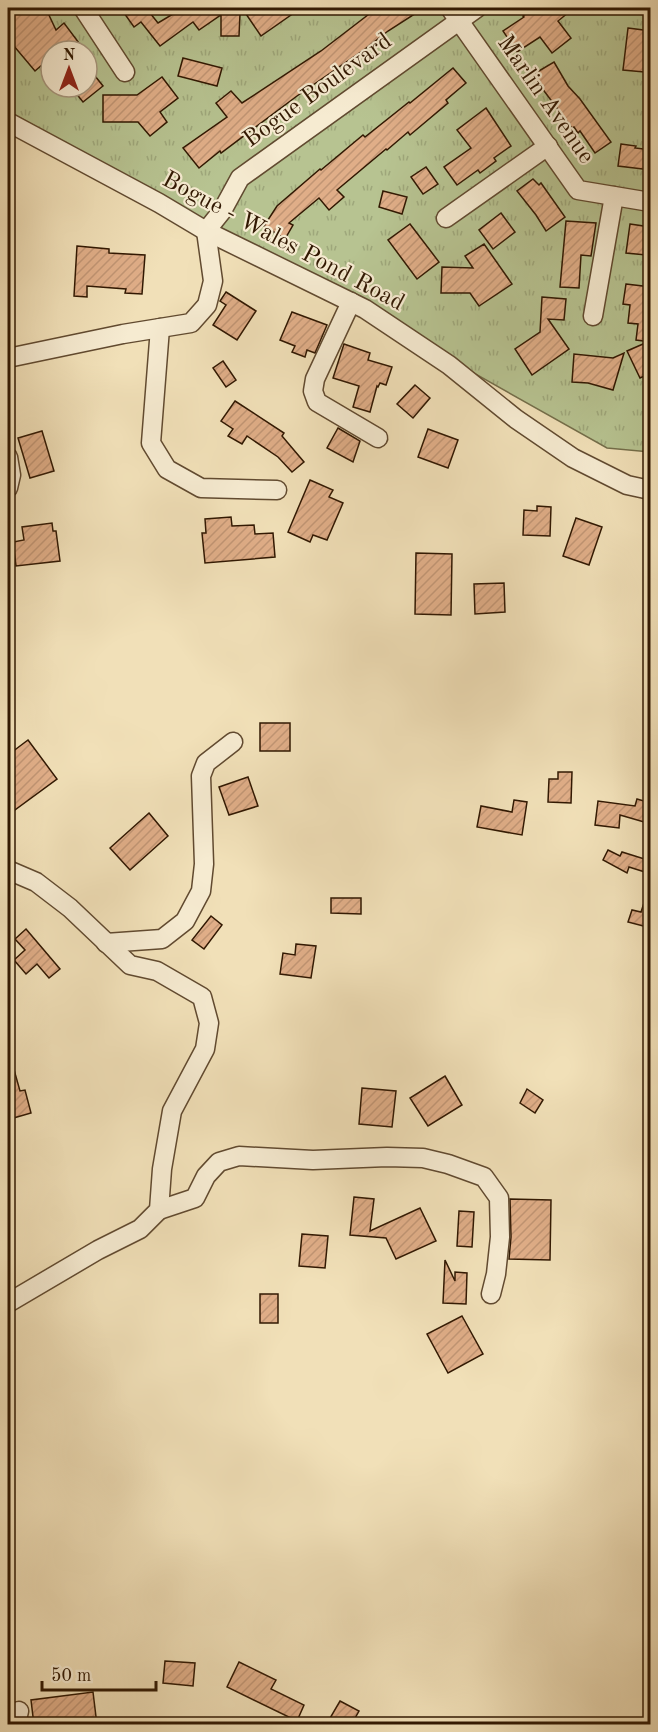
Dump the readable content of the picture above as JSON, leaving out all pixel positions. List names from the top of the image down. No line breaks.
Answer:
{"streets":{"street":["Bogue Boulevard","Marlin Avenue","Bogue - Wales Pond Road"]},"crossings":[["Bogue Boulevard","Marlin Avenue"],["Bogue Boulevard","Bogue - Wales Pond Road"]],"scale_bar":"50 m","north":"top"}
